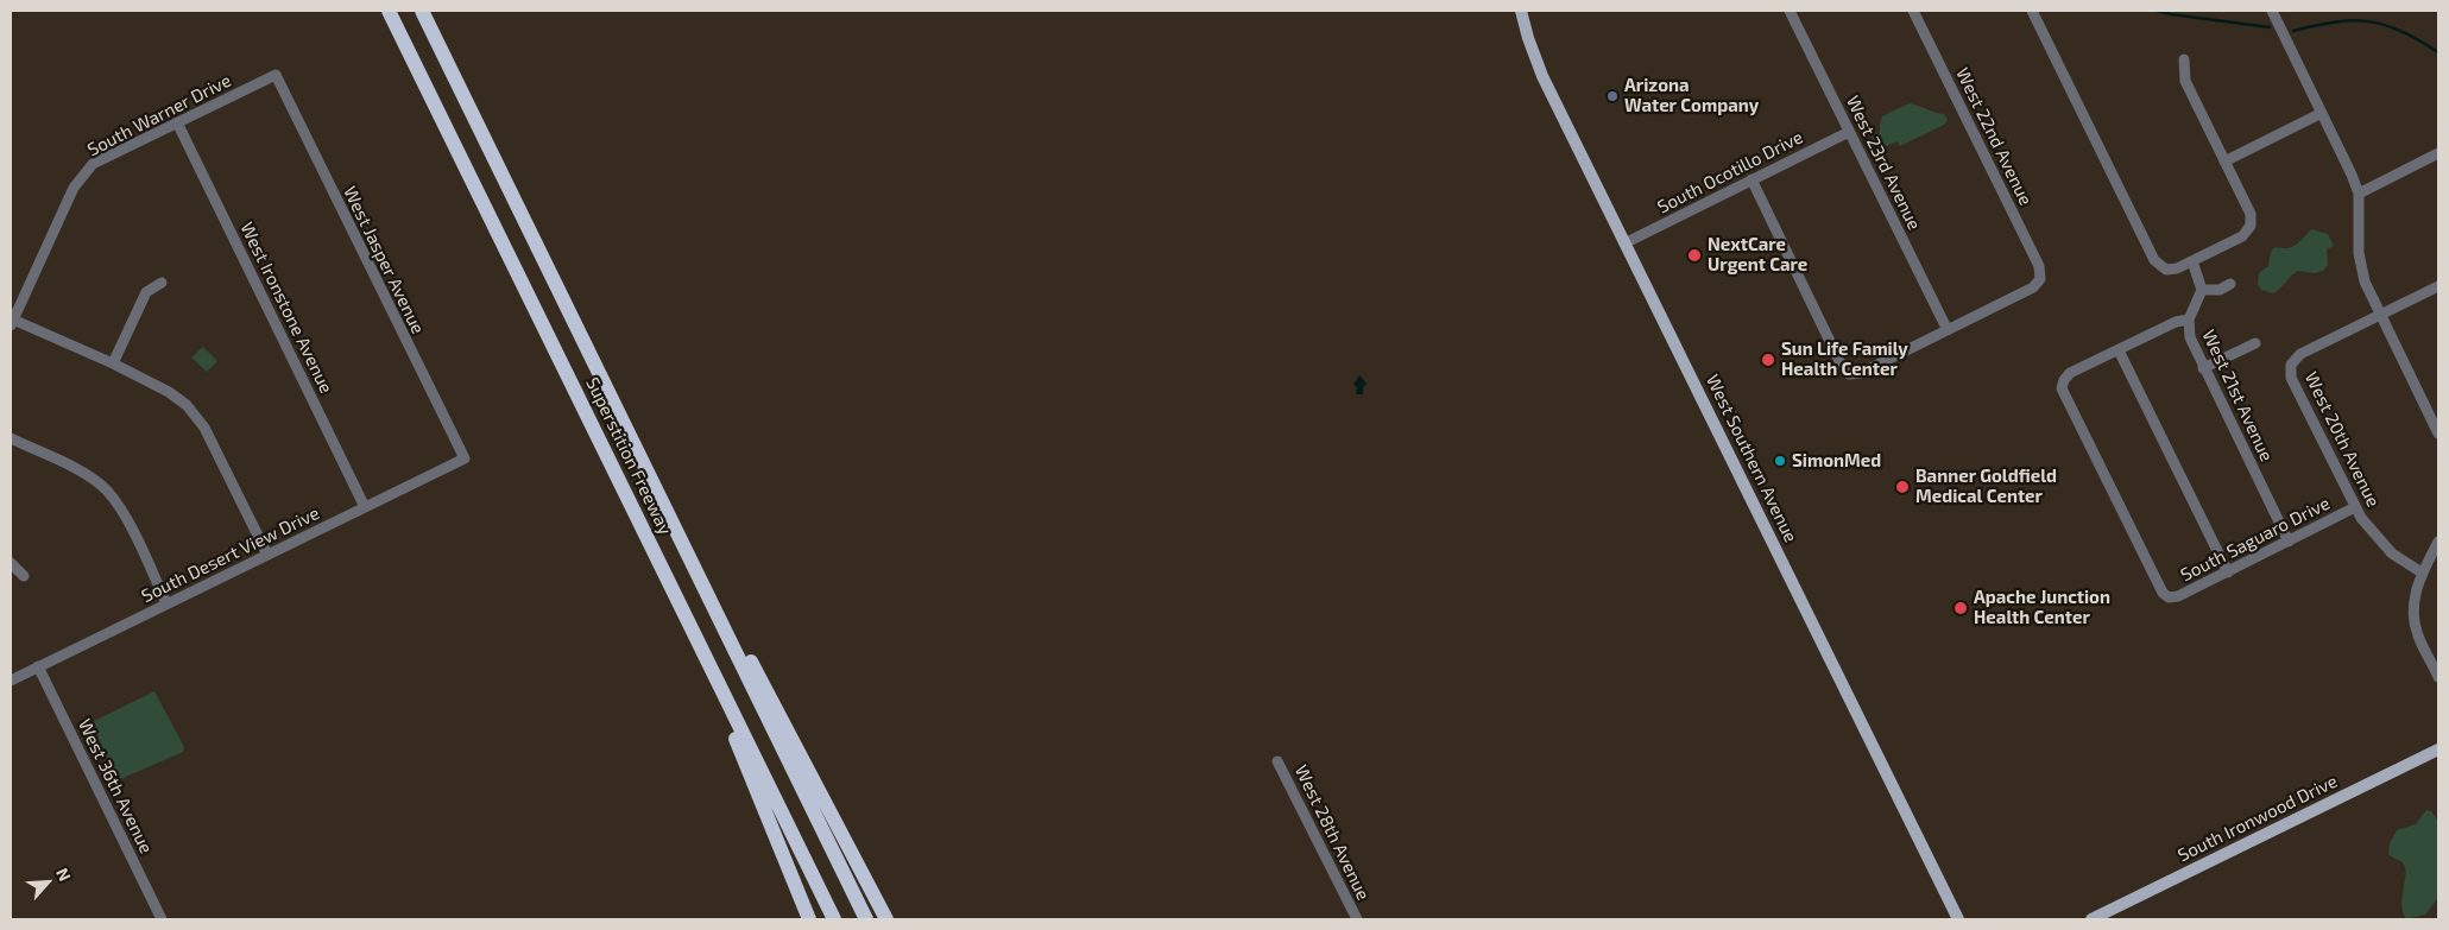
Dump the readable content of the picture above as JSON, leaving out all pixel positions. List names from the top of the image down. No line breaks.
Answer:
{"streets":{"highway":["Superstition Freeway"],"main road":["West Southern Avenue","South Ironwood Drive"],"street":["South Warner Drive","West 22nd Avenue","West 23rd Avenue","South Ocotillo Drive","West Jasper Avenue","West Ironstone Avenue","West 21st Avenue","West 20th Avenue","South Saguaro Drive","South Desert View Drive","West 36th Avenue","West 28th Avenue"]},"crossings":[["South Warner Drive","West Jasper Avenue"],["South Warner Drive","West Ironstone Avenue"],["West 22nd Avenue","West 23rd Avenue"],["West 23rd Avenue","South Ocotillo Drive"],["South Ocotillo Drive","West Southern Avenue"],["West Jasper Avenue","South Desert View Drive"],["West Ironstone Avenue","South Desert View Drive"],["West 21st Avenue","South Saguaro Drive"],["West 20th Avenue","South Saguaro Drive"],["South Desert View Drive","West 36th Avenue"]],"places":["Arizona Water Company","NextCare Urgent Care","Sun Life Family Health Center","SimonMed","Banner Goldfield Medical Center","Apache Junction Health Center"],"north":"top right"}
